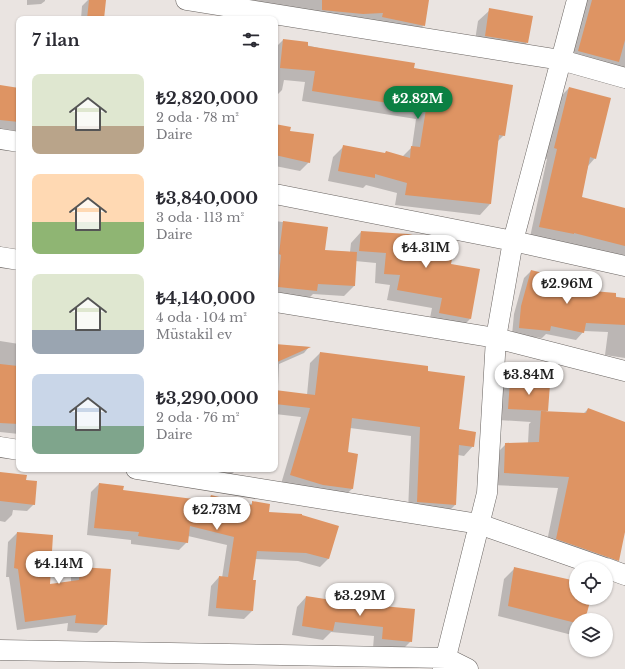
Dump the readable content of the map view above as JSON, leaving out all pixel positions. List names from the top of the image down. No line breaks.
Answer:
{"page":{"heading":"7 ilan","list":[{"name":"₺2,820,000","note":"2 oda · 78 m² · Daire"},{"name":"₺3,840,000","note":"3 oda · 113 m² · Daire"},{"name":"₺4,140,000","note":"4 oda · 104 m² · Müstakil ev"},{"name":"₺3,290,000","note":"2 oda · 76 m² · Daire"}],"price":["₺2.82M","₺4.31M","₺2.96M","₺3.84M","₺2.73M","₺4.14M","₺3.29M"]}}
